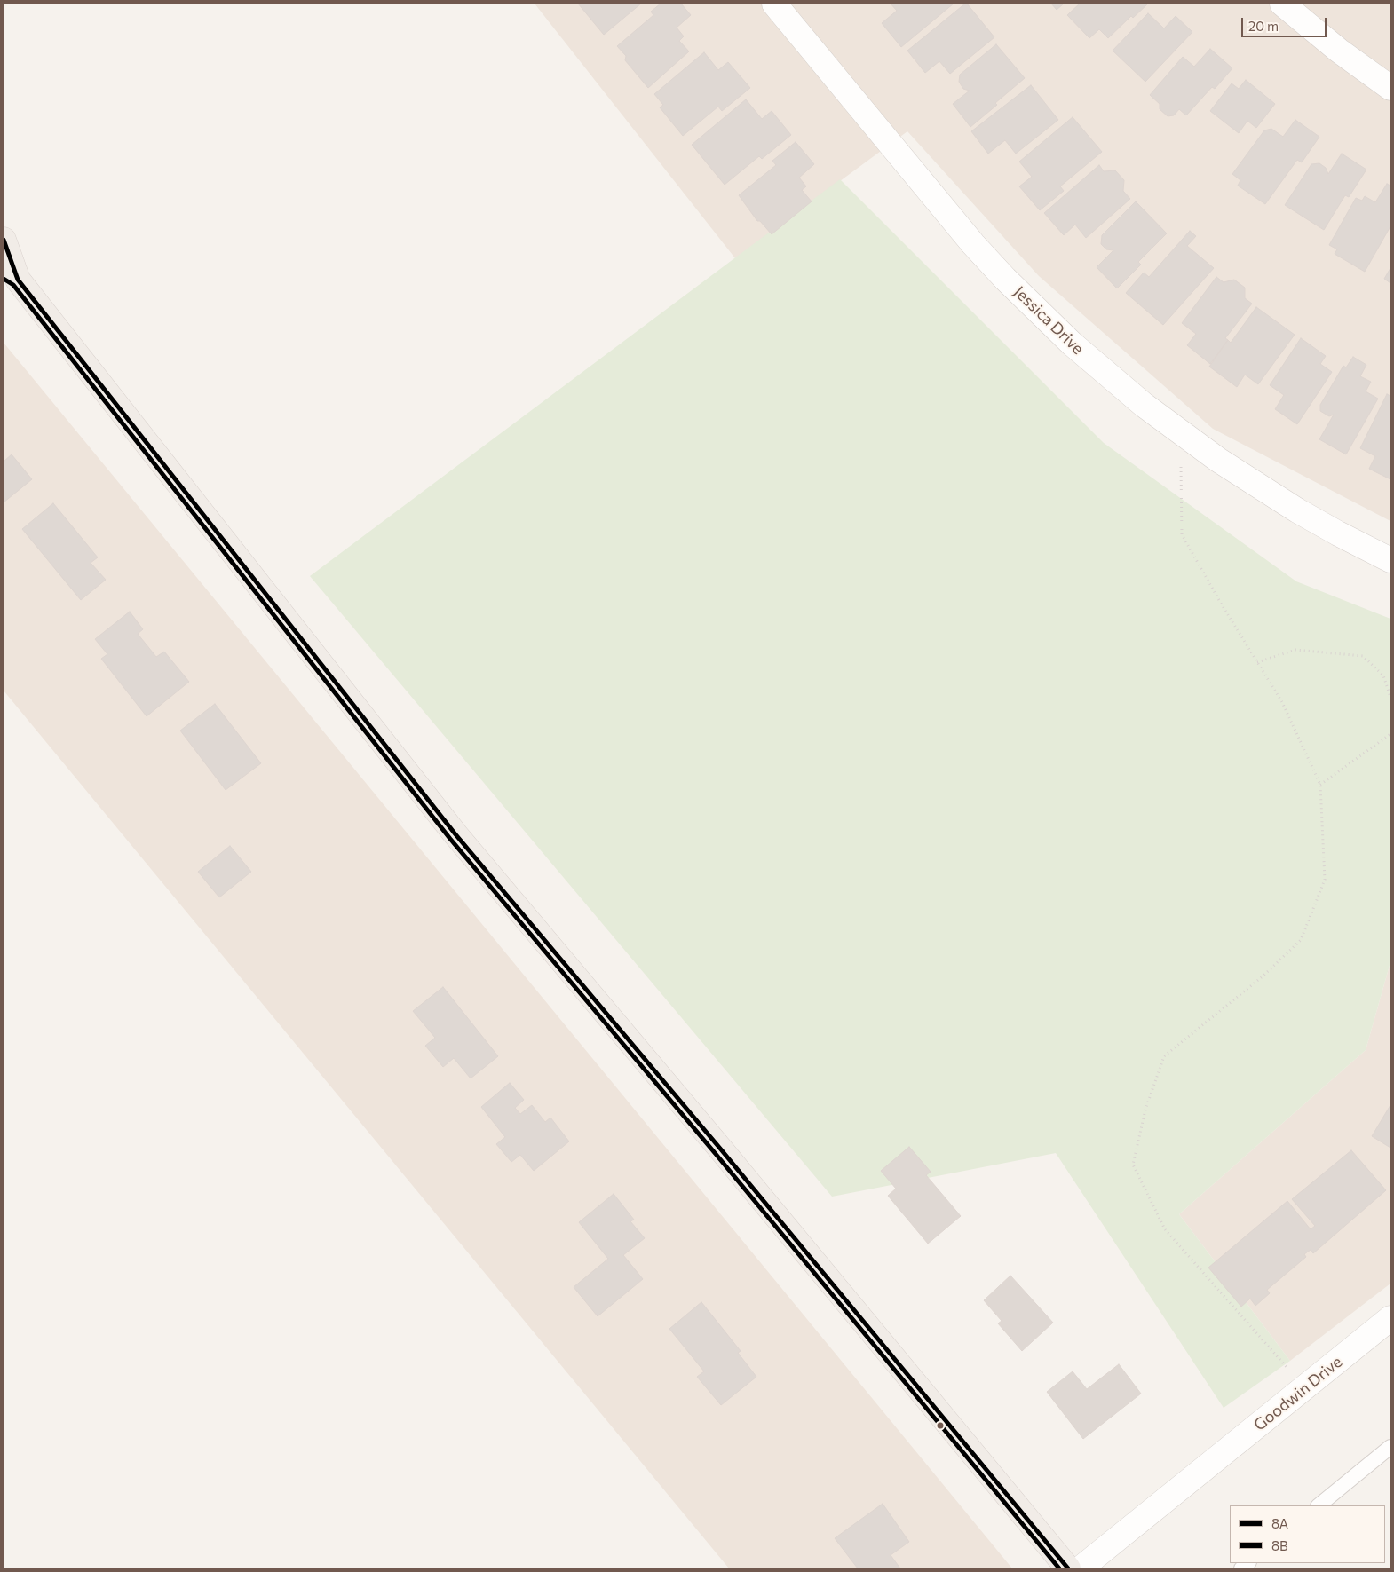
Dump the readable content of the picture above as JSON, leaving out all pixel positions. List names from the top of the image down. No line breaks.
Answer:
{"streets":{"street":["Jessica Drive","Goodwin Drive"]},"lines":["transit line 8A","transit line 8B"],"legend":["8A","8B"],"scale_bar":"20 m"}
